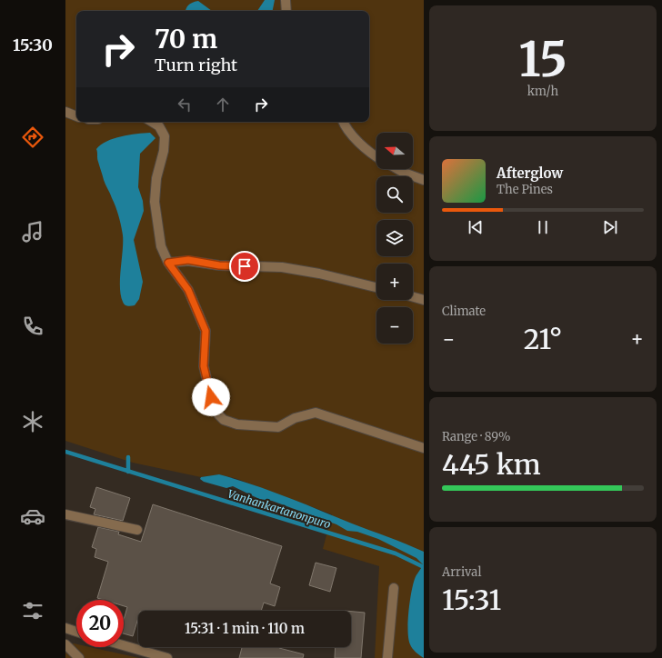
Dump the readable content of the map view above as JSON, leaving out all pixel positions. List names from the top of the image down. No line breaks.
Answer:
{"water":["Vanhankartanonpuro"],"north":"left","page":{"tabs":"15:30","tile":[["15","km/h"],"Climate",["Range · 89%","445 km"],["Arrival","15:31"]],"turn":["70 m","Turn right"],"map_buttons":["+","−"],"song":["Afterglow","The Pines"],"heat":["−","21°","+"],"limit":"20","trip":"15:31 · 1 min · 110 m"}}
